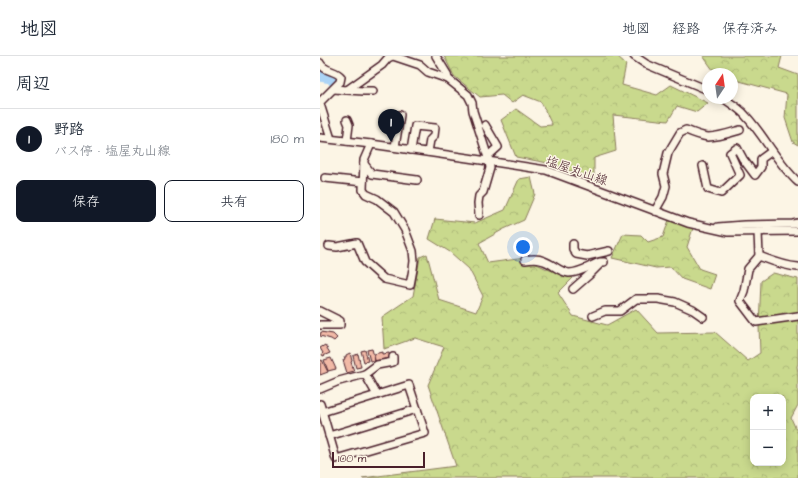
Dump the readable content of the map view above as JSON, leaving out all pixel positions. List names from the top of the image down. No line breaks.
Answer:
{"streets":{"street":["塩屋丸山線"]},"scale_bar":"100 m","north":"top","page":{"header":"地図","nav":["地図","経路","保存済み"],"heading":"周辺","list":[{"mark":"1","name":"野路","note":"バス停 · 塩屋丸山線","value":"180 m"}],"pins":"1","buttons":["保存","共有"],"map_buttons":["+","−"],"scale":"100 m"}}
